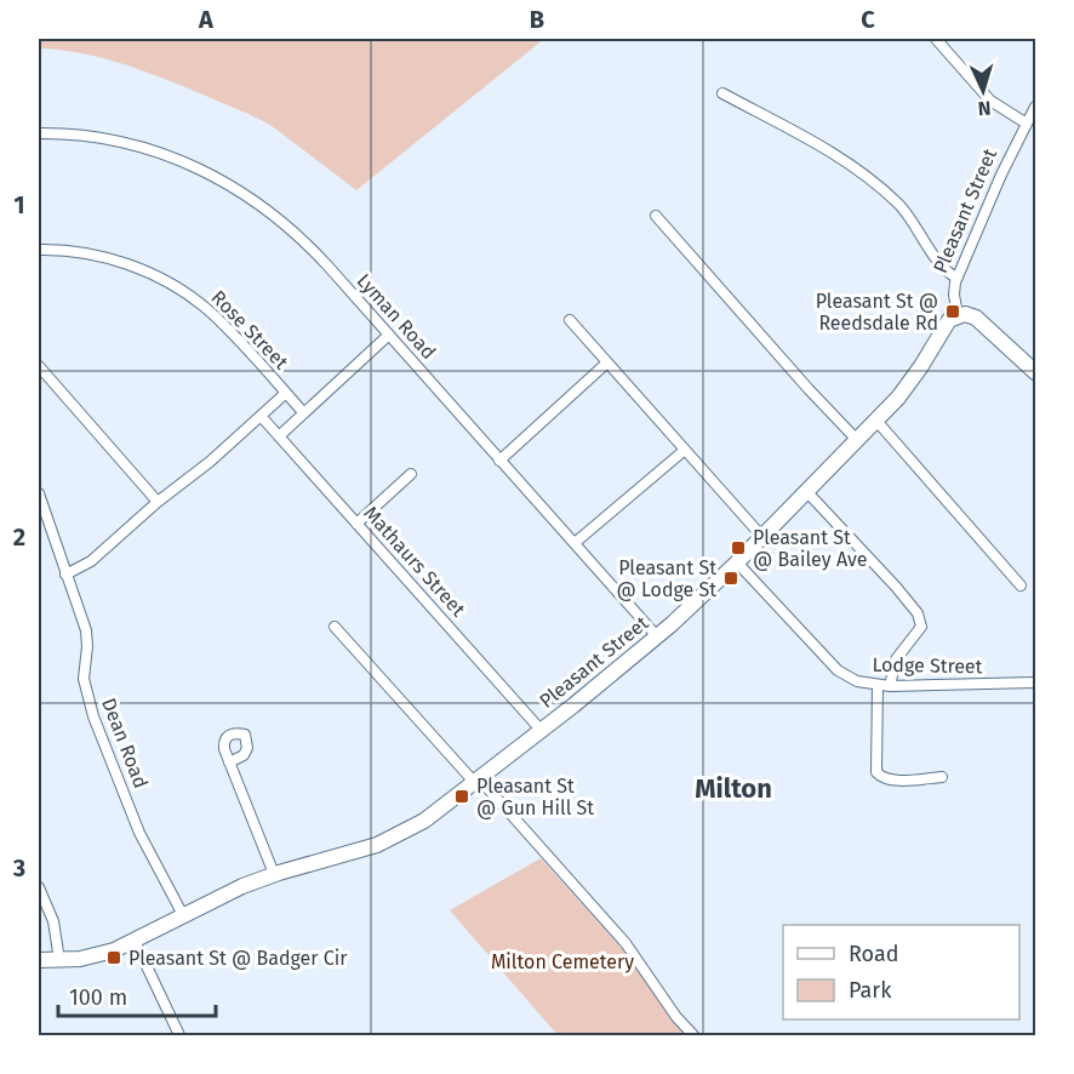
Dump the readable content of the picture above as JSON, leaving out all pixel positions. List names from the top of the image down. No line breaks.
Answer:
{"streets":{"street":["Pleasant Street","Lyman Road","Rose Street","Mathaurs Street","Lodge Street","Dean Road"]},"crossings":[["Pleasant Street","Lyman Road"],["Pleasant Street","Mathaurs Street"],["Pleasant Street","Lodge Street"],["Pleasant Street","Dean Road"]],"districts":["Milton"],"parks":["Milton Cemetery"],"places":{"transit":["Pleasant St @ Reedsdale Rd","Pleasant St @ Bailey Ave","Pleasant St @ Lodge St","Pleasant St @ Gun Hill St","Pleasant St @ Badger Cir"]},"legend":["Road","Park"],"scale_bar":"100 m","north":"bottom","grid":{"columns":["A","B","C"],"rows":["1","2","3"]}}
